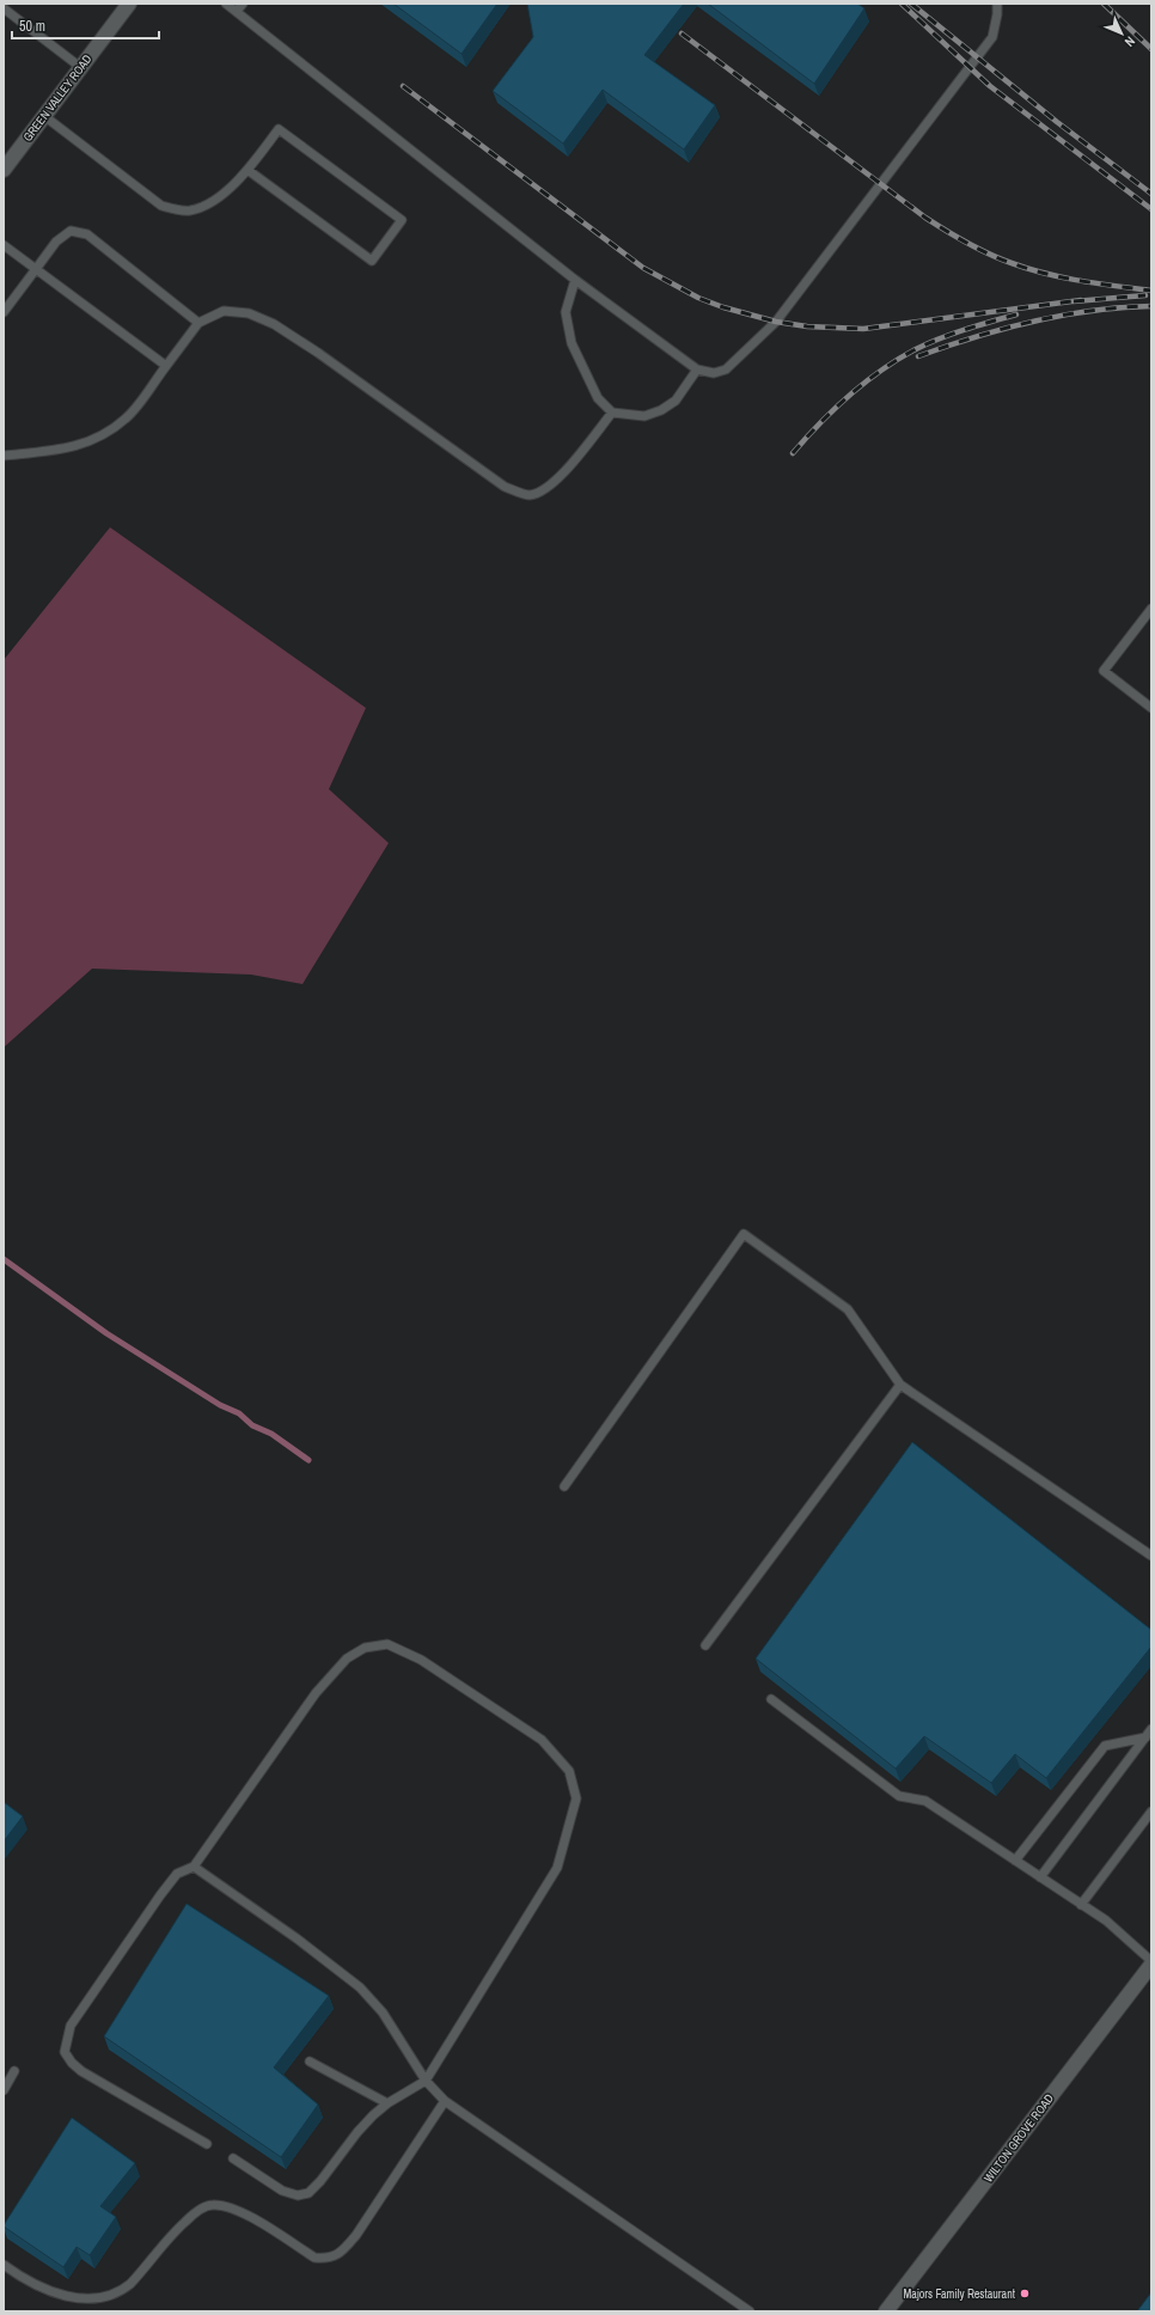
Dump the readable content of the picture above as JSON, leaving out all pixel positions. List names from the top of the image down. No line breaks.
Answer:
{"streets":{"main road":["GREEN VALLEY ROAD","WILTON GROVE ROAD"]},"places":["Majors Family Restaurant"],"scale_bar":"50 m","north":"bottom right"}
